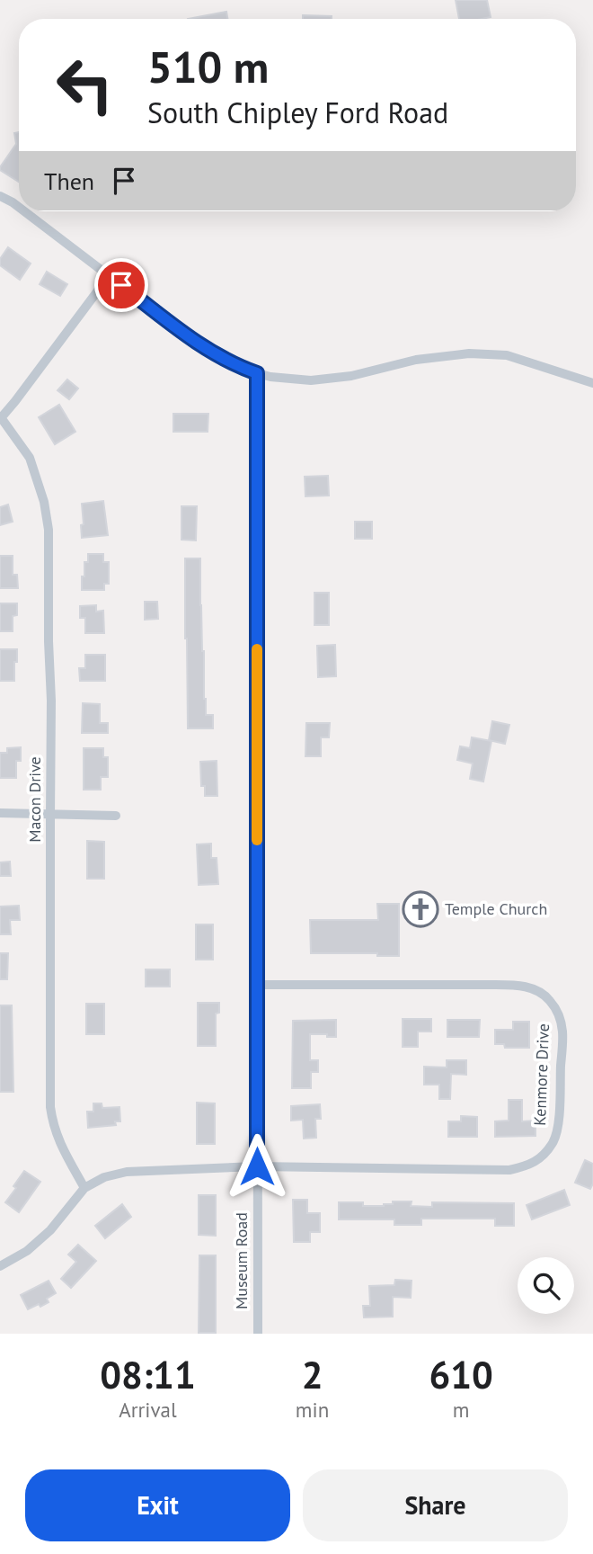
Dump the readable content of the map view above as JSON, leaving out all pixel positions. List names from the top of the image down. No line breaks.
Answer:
{"streets":{"street":["Macon Drive","Kenmore Drive","Museum Road"]},"crossings":[["Macon Drive","Kenmore Drive"],["Kenmore Drive","Museum Road"]],"places":{"church":["Temple Church"]},"page":{"turn":["510 m","South Chipley Ford Road"],"then":"Then","eta":["08:11","Arrival","2","min","610","m"],"buttons":["Exit","Share"]}}
